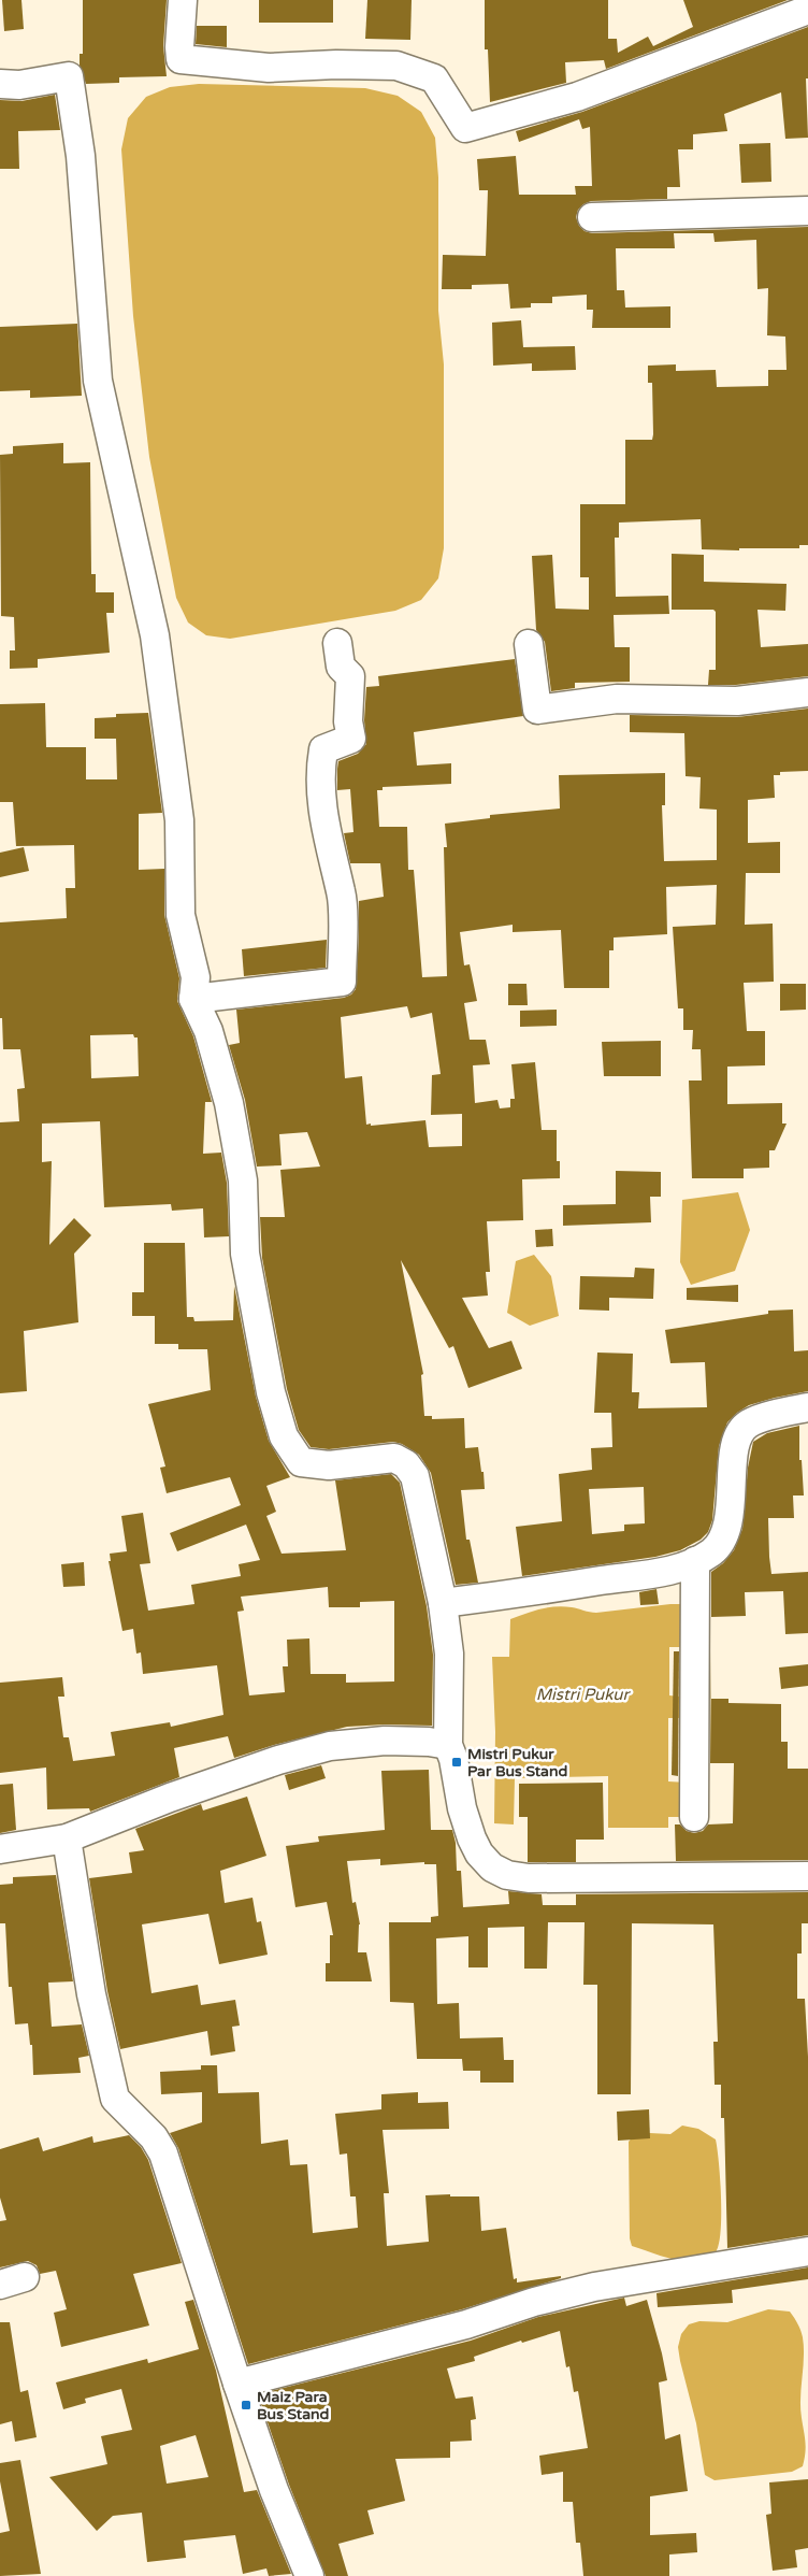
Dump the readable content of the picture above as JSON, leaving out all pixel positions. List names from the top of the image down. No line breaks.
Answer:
{"water":["Mistri Pukur"],"places":{"transit":["Mistri Pukur Par Bus Stand","Maiz Para Bus Stand"]}}
